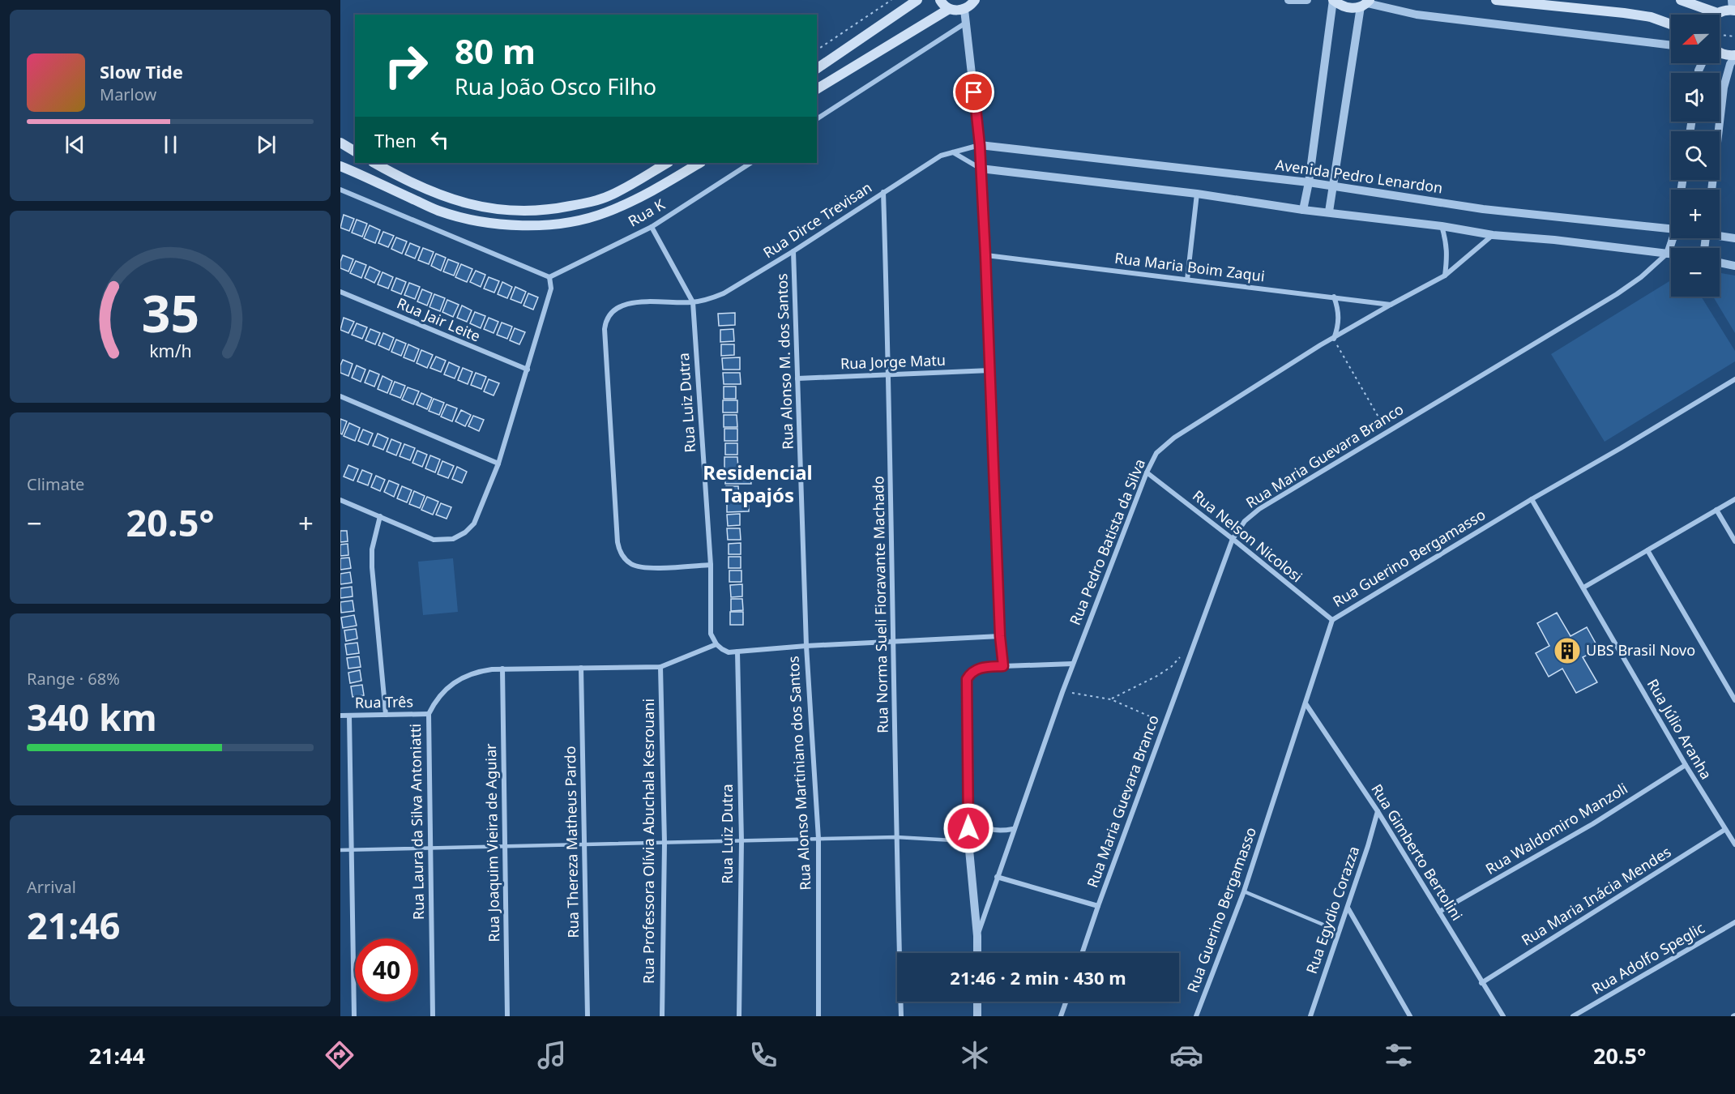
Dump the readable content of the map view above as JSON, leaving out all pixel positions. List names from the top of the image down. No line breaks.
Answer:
{"streets":{"street":["Avenida Pedro Lenardon","Rua K","Rua Dirce Trevisan","Rua Maria Boim Zaqui","Rua Jair Leite","Rua Alonso M. dos Santos","Rua Jorge Matu","Rua Luiz Dutra","Rua Maria Guevara Branco","Rua Nelson Nicolosi","Rua Pedro Batista da Silva","Rua Guerino Bergamasso","Rua Norma Sueli Fioravante Machado","Rua Três","Rua Júlio Aranha","Rua Alonso Martiniano dos Santos","Rua Laura da Silva Antoniatti","Rua Waldomiro Manzoli","Rua Professora Olívia Abuchala Kesrouani","Rua Thereza Matheus Pardo","Rua Joaquim Vieira de Aguiar","Rua Gimberto Bertolini","Rua Maria Inácia Mendes","Rua Egydio Corazza","Rua Adolfo Speglic"]},"crossings":[["Avenida Pedro Lenardon","Rua Dirce Trevisan"],["Rua K","Rua Luiz Dutra"],["Rua Dirce Trevisan","Rua Alonso M. dos Santos"],["Rua Dirce Trevisan","Rua Luiz Dutra"],["Rua Dirce Trevisan","Rua Norma Sueli Fioravante Machado"],["Rua Maria Boim Zaqui","Rua Pedro Batista da Silva"],["Rua Alonso M. dos Santos","Rua Jorge Matu"],["Rua Alonso M. dos Santos","Rua Alonso Martiniano dos Santos"],["Rua Jorge Matu","Rua Norma Sueli Fioravante Machado"],["Rua Maria Guevara Branco","Rua Nelson Nicolosi"],["Rua Nelson Nicolosi","Rua Pedro Batista da Silva"],["Rua Nelson Nicolosi","Rua Guerino Bergamasso"],["Rua Guerino Bergamasso","Rua Júlio Aranha"],["Rua Guerino Bergamasso","Rua Gimberto Bertolini"],["Rua Três","Rua Laura da Silva Antoniatti"],["Rua Júlio Aranha","Rua Waldomiro Manzoli"],["Rua Júlio Aranha","Rua Maria Inácia Mendes"],["Rua Waldomiro Manzoli","Rua Gimberto Bertolini"],["Rua Gimberto Bertolini","Rua Maria Inácia Mendes"],["Rua Gimberto Bertolini","Rua Egydio Corazza"]],"districts":["Residencial Tapajós"],"places":{"building":["UBS Brasil Novo"]},"north":"left","page":{"map_buttons":["+","−"],"turn":["80 m","Rua João Osco Filho"],"song":["Slow Tide","Marlow"],"then":"Then","tile":["Climate",["Range · 68%","340 km"],["Arrival","21:46"]],"heat":["−","20.5°","+"],"limit":"40","trip":"21:46 · 2 min · 430 m","tabs":["21:44","20.5°"],"gauge":["35","km/h"]}}
